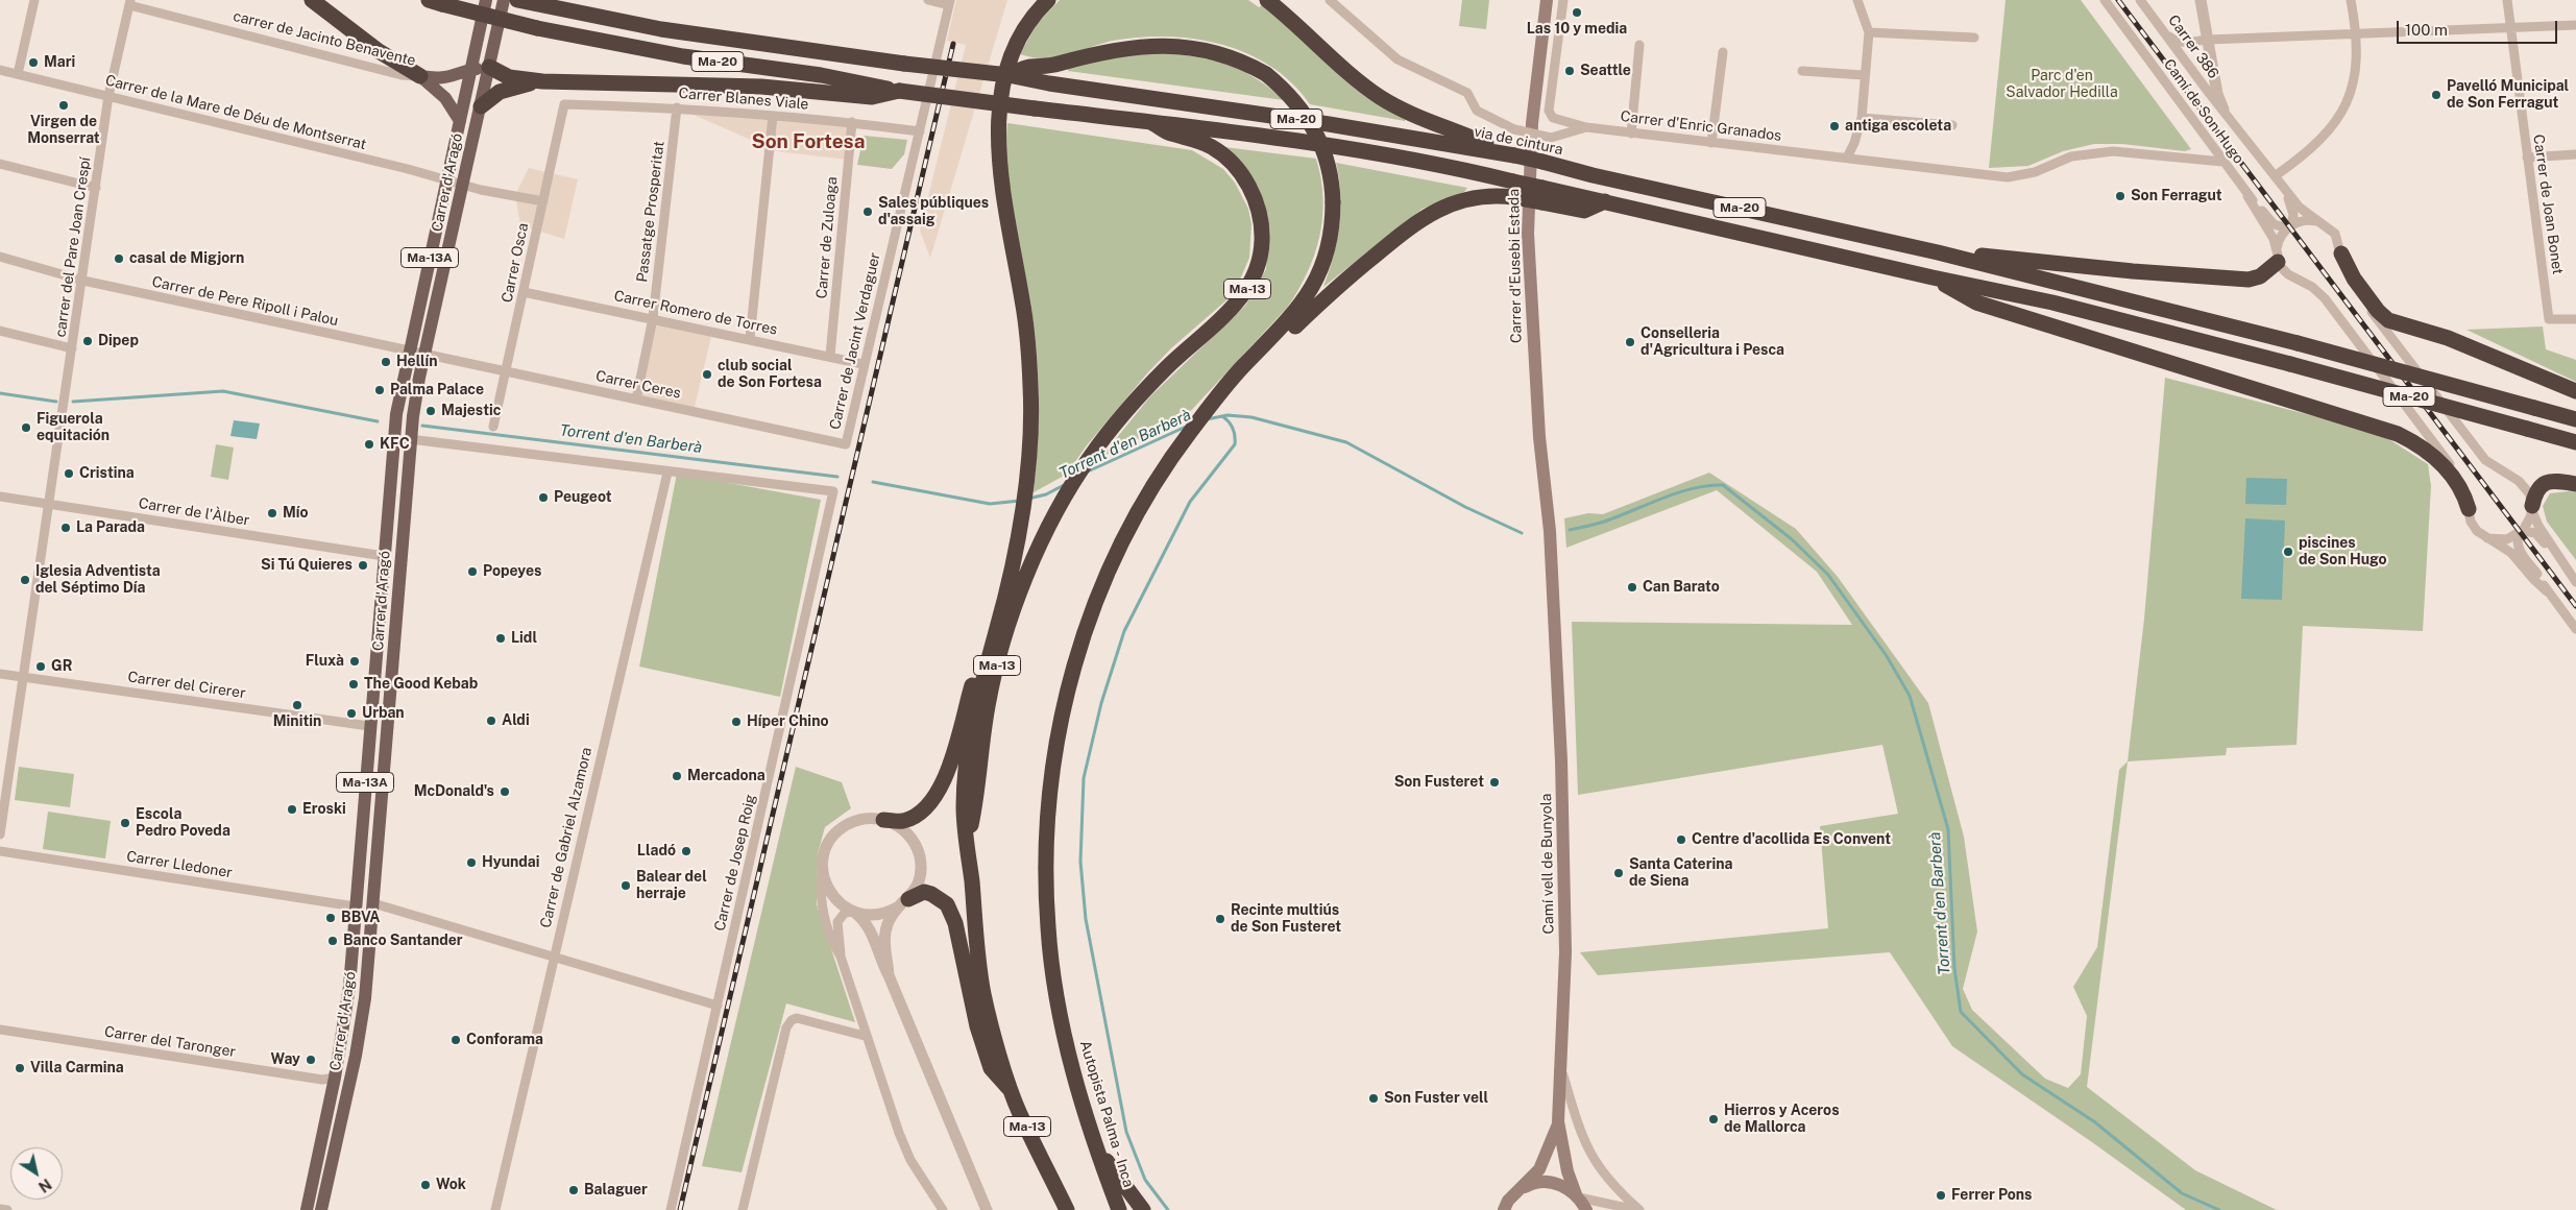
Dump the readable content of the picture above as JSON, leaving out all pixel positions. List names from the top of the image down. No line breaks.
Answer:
{"streets":{"highway":["Ma-20","via de cintura","Ma-13","Autopista Palma - Inca"],"main road":["Carrer d'Aragó","Ma-13A","Carrer d'Eusebi Estada","Camí vell de Bunyola"],"street":["carrer de Jacinto Benavente","Carrer 386","Carrer Blanes Viale","Camí de Son Hugo","Carrer de la Mare de Déu de Montserrat","Carrer d'Enric Granados","Carrer de Joan Bonet","Passatge Prosperitat","Carrer de Zuloaga","carrer del Pare Joan Crespí","Carrer Osca","Carrer de Pere Ripoll i Palou","Carrer Romero de Torres","Carrer de Jacint Verdaguer","Carrer Ceres","Carrer de l'Àlber","Carrer del Cirerer","Carrer de Gabriel Alzamora","Carrer de Josep Roig","Carrer Lledoner","Carrer del Taronger"]},"crossings":[["Ma-20","via de cintura"],["Ma-20","Ma-13"],["Carrer Blanes Viale","Passatge Prosperitat"],["Carrer Blanes Viale","Carrer de Zuloaga"],["Carrer Blanes Viale","Carrer Osca"],["Carrer Blanes Viale","Carrer de Jacint Verdaguer"],["Camí de Son Hugo","Carrer d'Enric Granados"],["Carrer de la Mare de Déu de Montserrat","Carrer d'Aragó"],["Carrer de la Mare de Déu de Montserrat","carrer del Pare Joan Crespí"],["Carrer de la Mare de Déu de Montserrat","Carrer Osca"],["Carrer d'Aragó","Carrer de Pere Ripoll i Palou"],["Carrer d'Aragó","Carrer Ceres"],["Carrer d'Aragó","Carrer de l'Àlber"],["Carrer d'Aragó","Carrer del Cirerer"],["Carrer d'Aragó","Carrer Lledoner"],["Carrer d'Aragó","Carrer del Taronger"],["Passatge Prosperitat","Carrer Romero de Torres"],["Passatge Prosperitat","Carrer Ceres"],["Carrer de Zuloaga","Carrer Romero de Torres"],["carrer del Pare Joan Crespí","Carrer de Pere Ripoll i Palou"],["carrer del Pare Joan Crespí","Carrer de l'Àlber"],["carrer del Pare Joan Crespí","Carrer del Cirerer"],["Carrer Osca","Carrer Romero de Torres"],["Carrer Osca","Carrer Ceres"],["Carrer d'Eusebi Estada","Camí vell de Bunyola"],["Carrer de Pere Ripoll i Palou","Carrer Ceres"],["Carrer Romero de Torres","Carrer de Jacint Verdaguer"],["Carrer de Jacint Verdaguer","Carrer Ceres"],["Carrer de Gabriel Alzamora","Carrer de Josep Roig"]],"districts":["Son Fortesa"],"water":["Torrent d'en Barberà"],"parks":["Parc d'en Salvador Hedilla"],"places":["Las 10 y media","Mari","Seattle","Pavelló Municipal de Son Ferragut","Virgen de Monserrat","antiga escoleta","Son Ferragut","Sales públiques d'assaig","casal de Migjorn","Dipep","Conselleria d'Agricultura i Pesca","Hellín","club social de Son Fortesa","Palma Palace","Majestic","Figuerola equitación","KFC","Cristina","Peugeot","Mío","La Parada","piscines de Son Hugo","Si Tú Quieres","Popeyes","Iglesia Adventista del Séptimo Día","Can Barato","Lidl","Fluxà","GR","The Good Kebab","Minitin","Urban","Aldi","Híper Chino","Mercadona","Son Fusteret","McDonald's","Eroski","Escola Pedro Poveda","Centre d'acollida Es Convent","Lladó","Hyundai","Santa Caterina de Siena","Balear del herraje","BBVA","Recinte multiús de Son Fusteret","Banco Santander","Conforama","Way","Villa Carmina","Son Fuster vell","Hierros y Aceros de Mallorca","Wok","Balaguer","Ferrer Pons"],"scale_bar":"100 m","north":"bottom right"}
